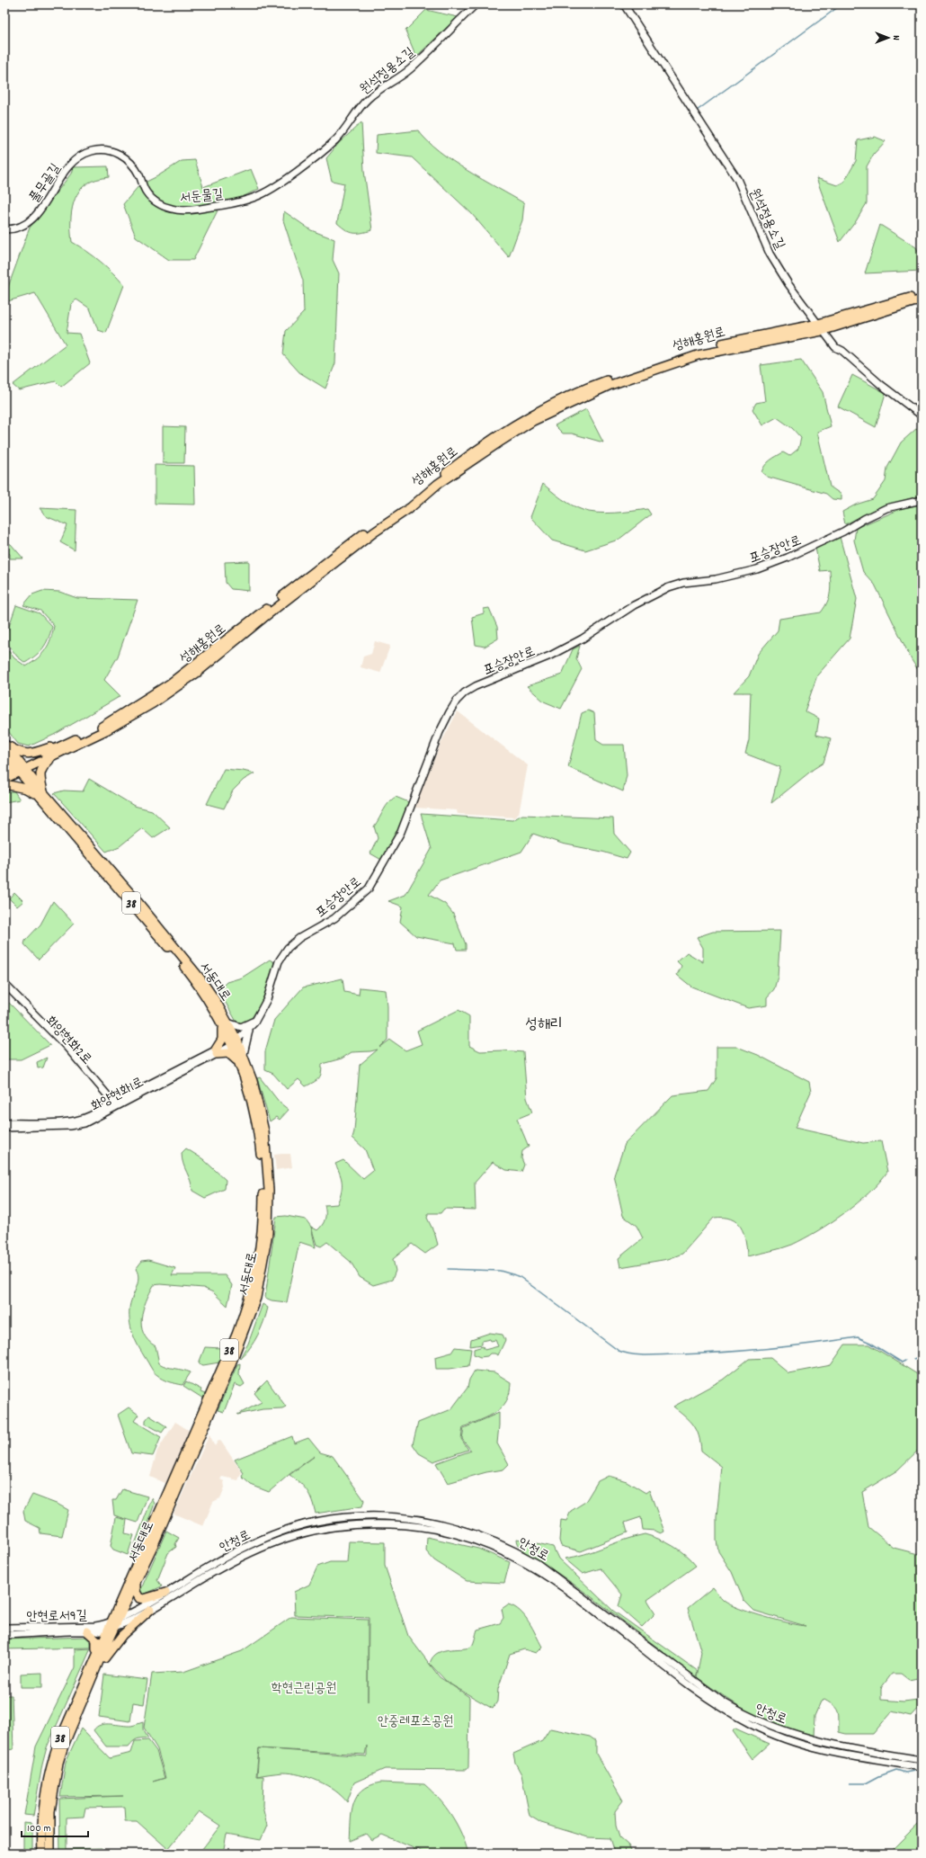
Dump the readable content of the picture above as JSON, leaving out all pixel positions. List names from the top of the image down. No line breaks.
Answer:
{"streets":{"main road":["성해홍원로","38","서동대로"],"street":["원석정용소길","풀무골길","서둔물길","포승장안로","화양현화2로","화양현화1로","안청로","안현로서9길"]},"crossings":[["원석정용소길","서둔물길"],["원석정용소길","성해홍원로"],["풀무골길","서둔물길"],["성해홍원로","서동대로"],["서동대로","화양현화1로"],["서동대로","안청로"],["서동대로","안현로서9길"],["화양현화2로","화양현화1로"],["안청로","안현로서9길"]],"districts":["성해리"],"parks":["학현근린공원","안중레포츠공원"],"scale_bar":"100 m","north":"right"}
